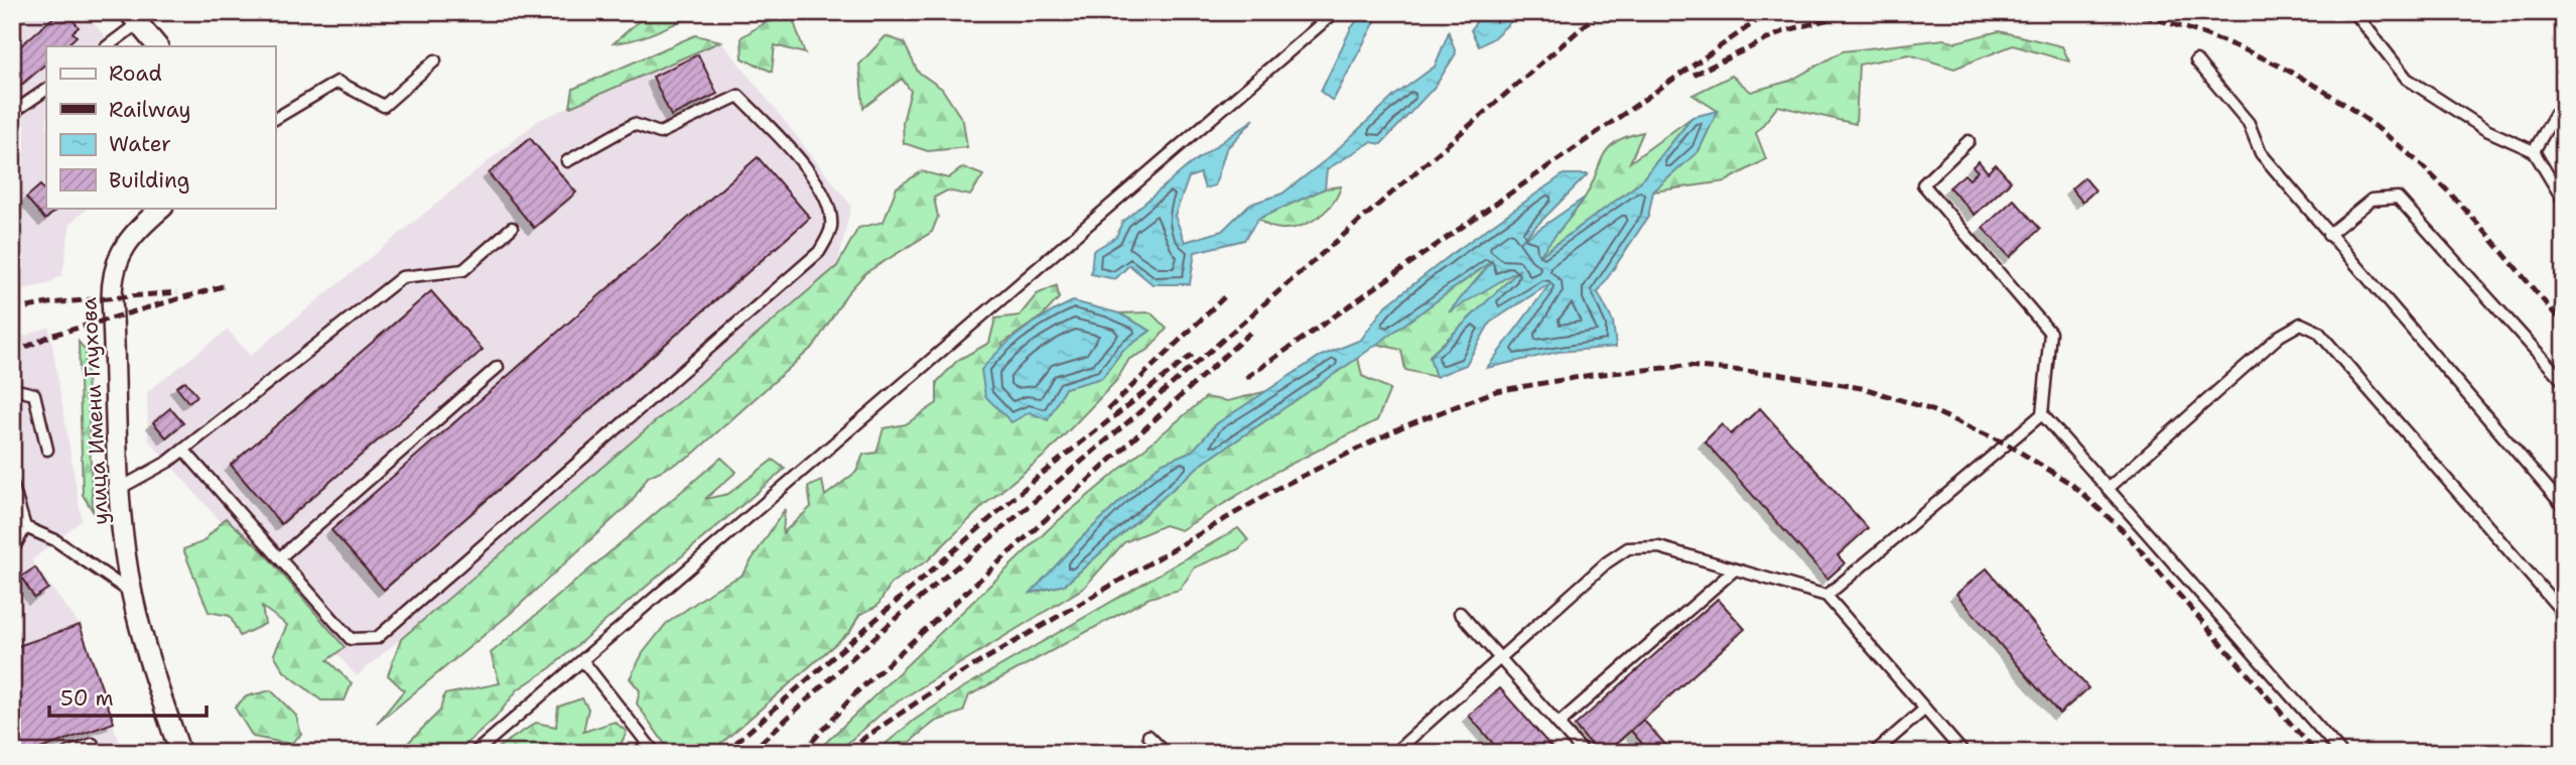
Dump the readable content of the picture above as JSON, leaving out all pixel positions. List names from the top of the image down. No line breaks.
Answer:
{"streets":{"street":["улица Имени Глухова"]},"legend":["Road","Railway","Water","Building"],"scale_bar":"50 m"}
